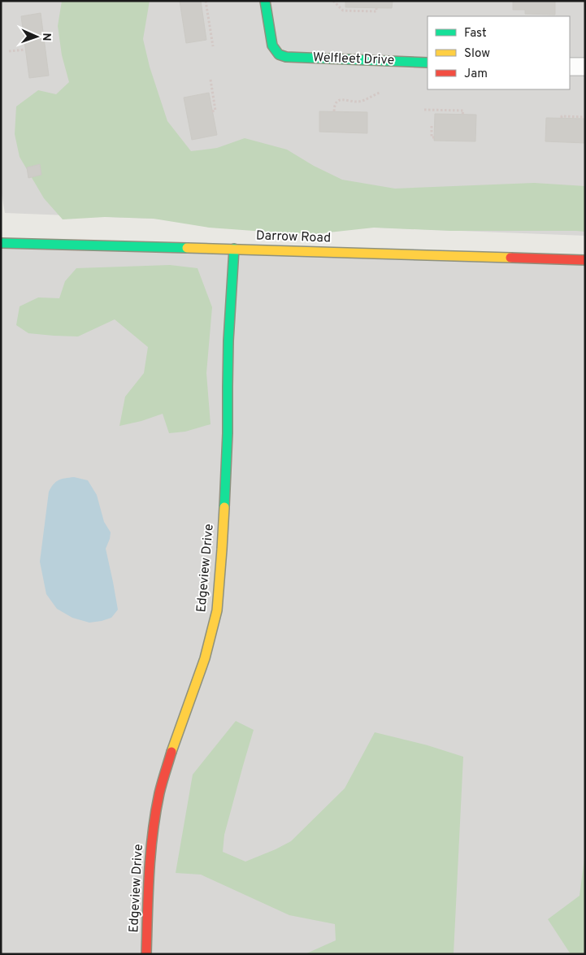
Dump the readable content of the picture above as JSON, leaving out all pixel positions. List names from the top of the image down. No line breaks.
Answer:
{"streets":{"street":["Welfleet Drive","Darrow Road","Edgeview Drive"]},"crossings":[["Darrow Road","Edgeview Drive"]],"legend":["Fast","Slow","Jam"],"north":"right"}
